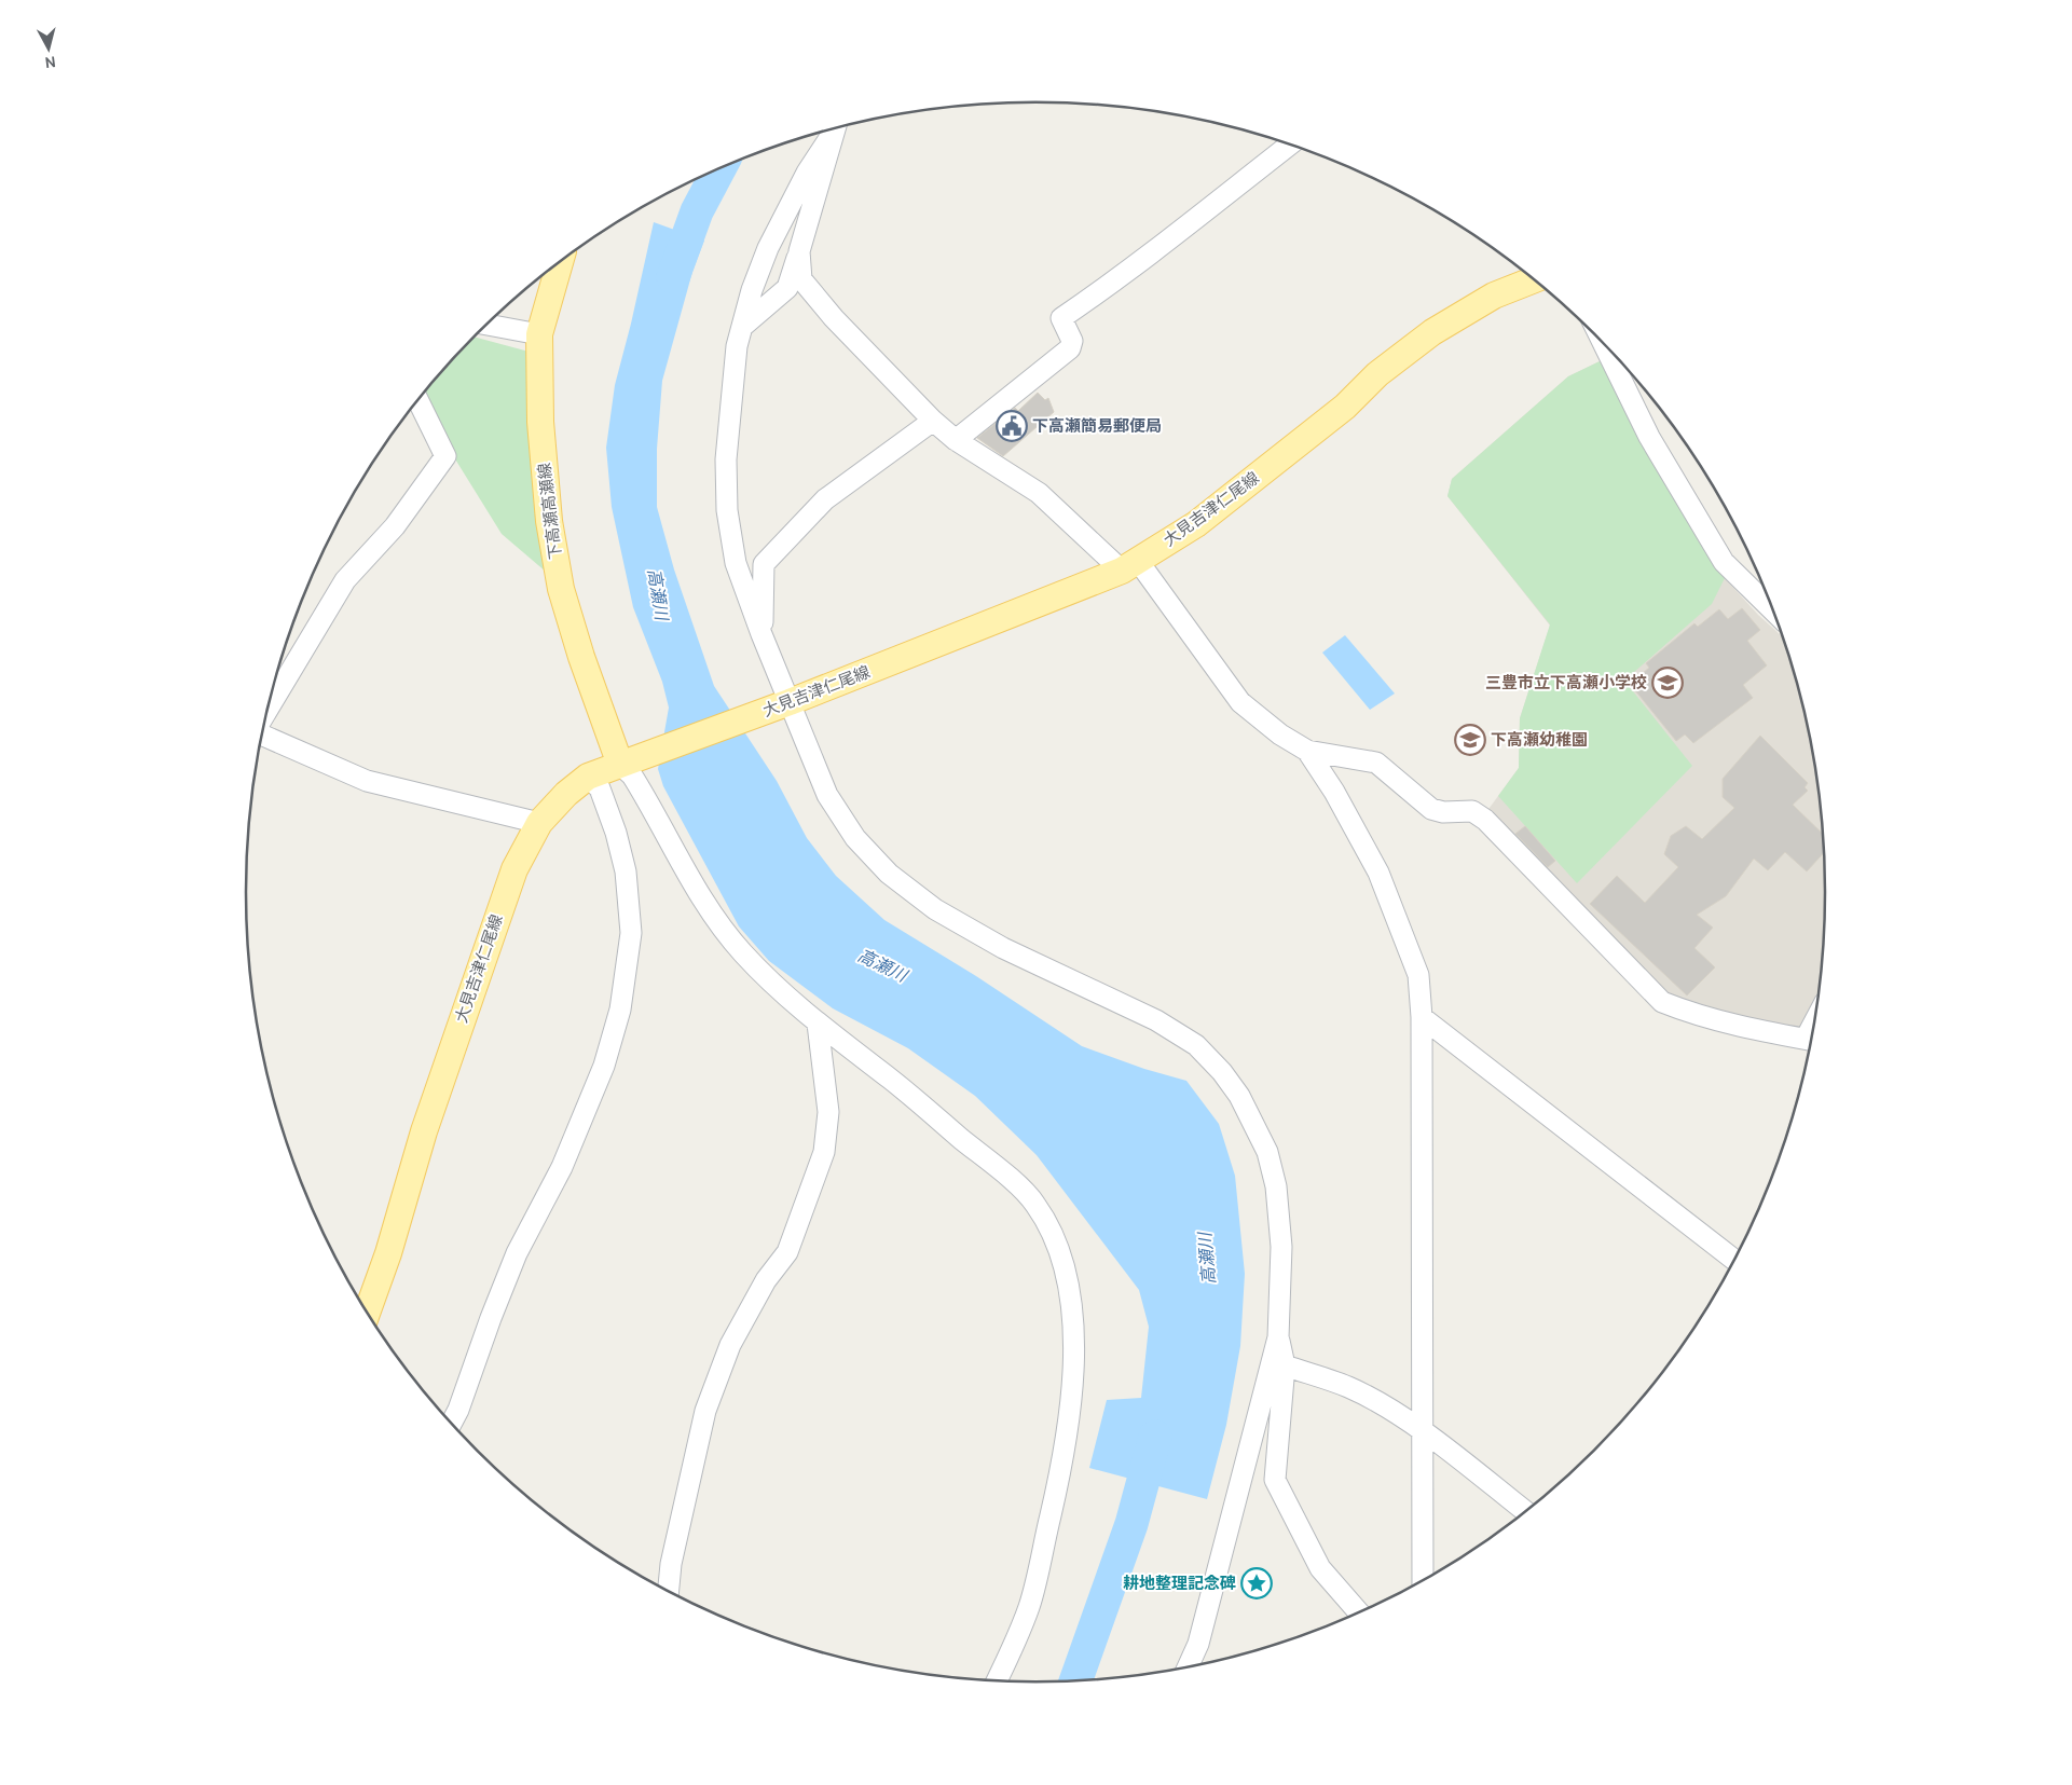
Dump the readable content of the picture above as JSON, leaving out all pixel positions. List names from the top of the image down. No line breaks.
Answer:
{"streets":{"main road":["大見吉津仁尾線","下高瀬高瀬線"]},"crossings":[["大見吉津仁尾線","下高瀬高瀬線"]],"water":["高瀬川"],"places":{"public building":["下高瀬簡易郵便局"],"school or university":["三豊市立下高瀬小学校","下高瀬幼稚園"],"place":["耕地整理記念碑"]},"north":"bottom"}
